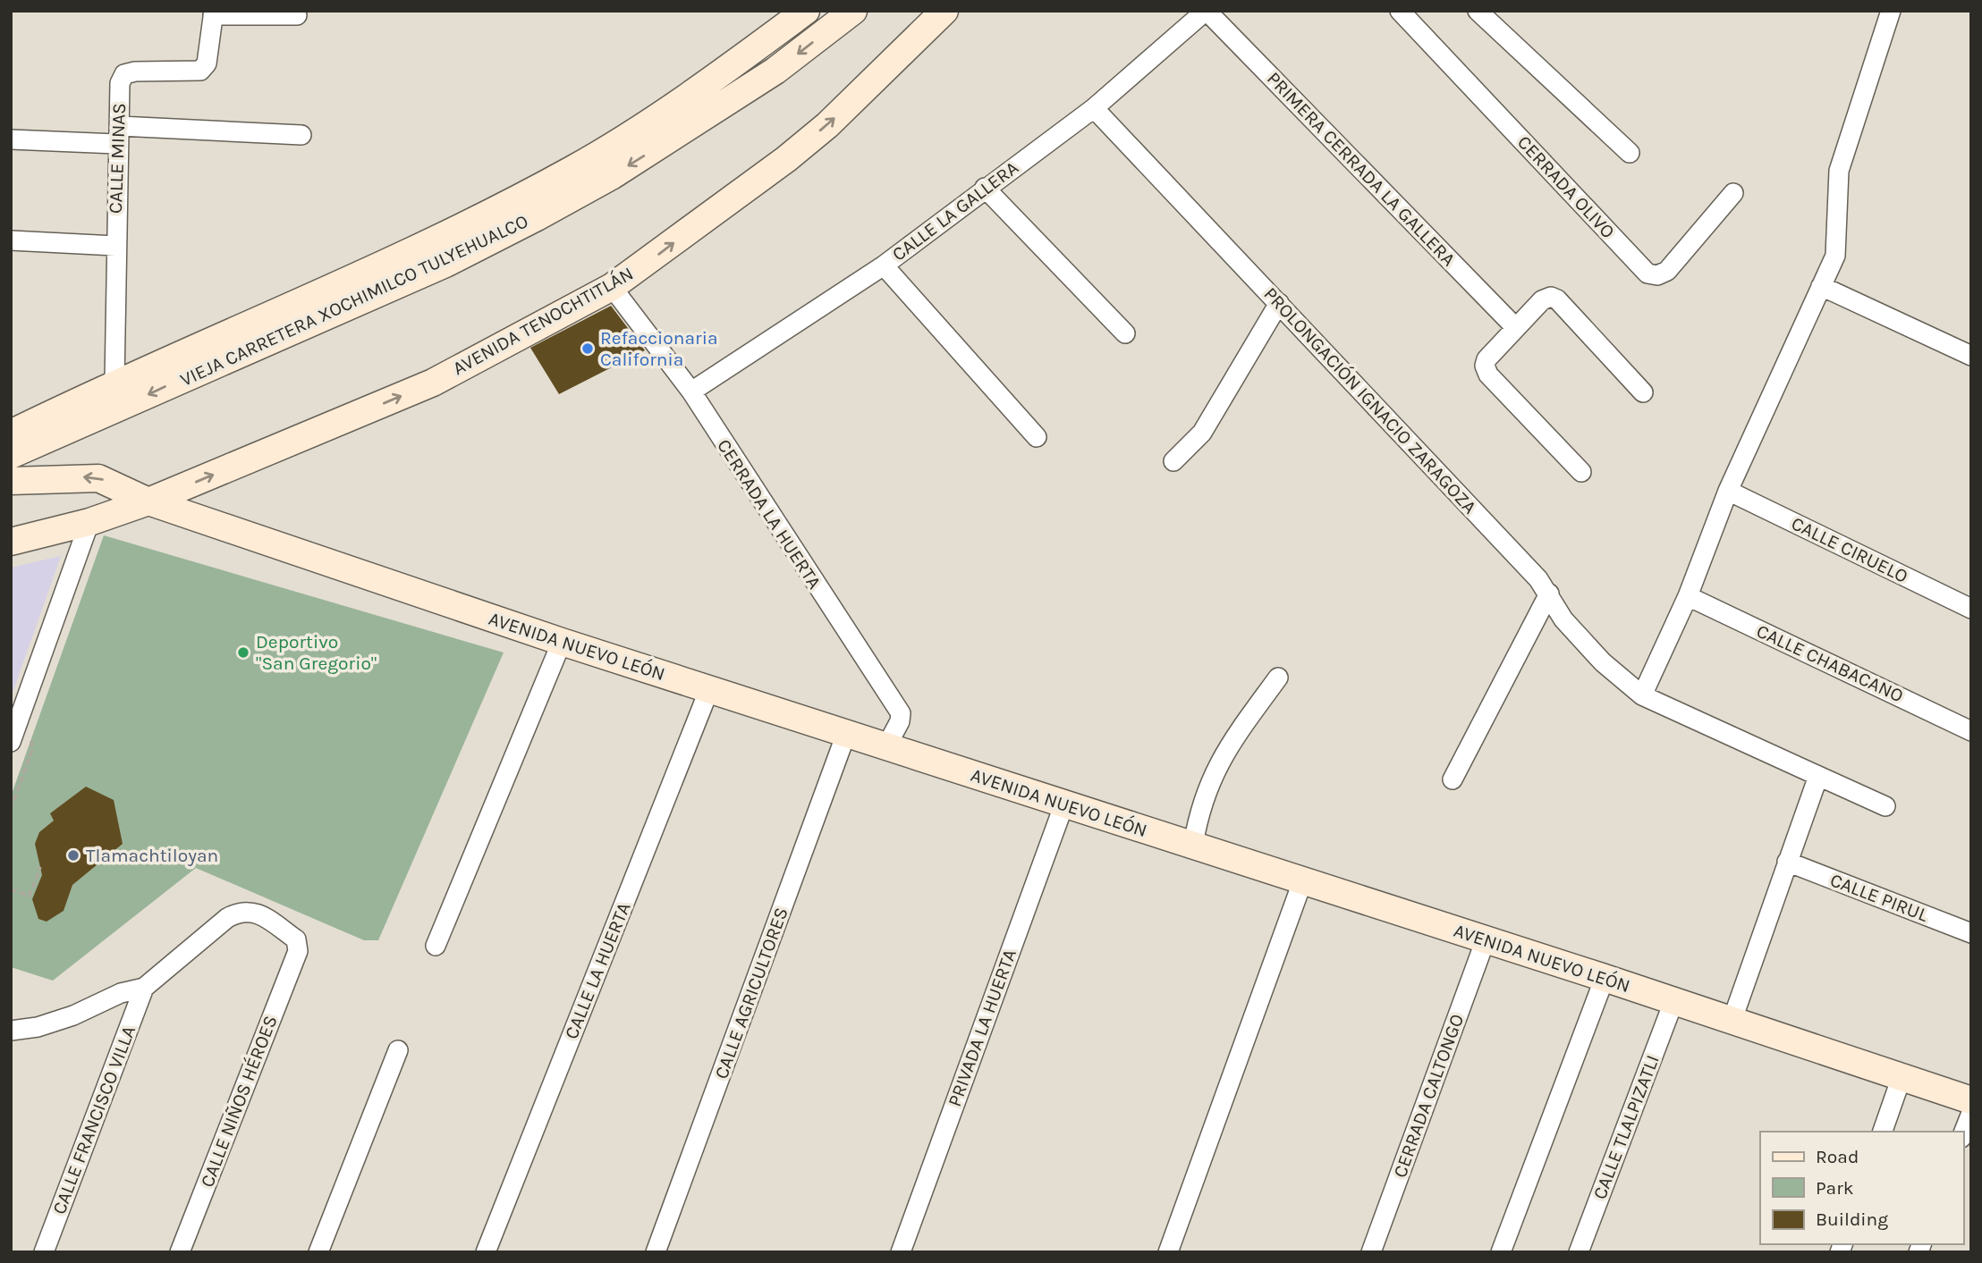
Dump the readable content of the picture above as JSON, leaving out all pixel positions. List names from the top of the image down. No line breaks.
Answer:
{"streets":{"street":["CALLE MINAS","PRIMERA CERRADA LA GALLERA","CERRADA OLIVO","CALLE LA GALLERA","VIEJA CARRETERA XOCHIMILCO TULYEHUALCO","AVENIDA TENOCHTITLÁN","PROLONGACIÓN IGNACIO ZARAGOZA","CERRADA LA HUERTA","CALLE CIRUELO","AVENIDA NUEVO LEÓN","CALLE CHABACANO","CALLE PIRUL","CALLE LA HUERTA","CALLE AGRICULTORES","PRIVADA LA HUERTA","CERRADA CALTONGO","CALLE NIÑOS HÉROES","CALLE FRANCISCO VILLA","CALLE TLALPIZATLI"]},"crossings":[["PRIMERA CERRADA LA GALLERA","CALLE LA GALLERA"],["CALLE LA GALLERA","PROLONGACIÓN IGNACIO ZARAGOZA"],["CALLE LA GALLERA","CERRADA LA HUERTA"],["AVENIDA TENOCHTITLÁN","CERRADA LA HUERTA"],["AVENIDA TENOCHTITLÁN","AVENIDA NUEVO LEÓN"],["CERRADA LA HUERTA","AVENIDA NUEVO LEÓN"],["AVENIDA NUEVO LEÓN","CALLE LA HUERTA"],["AVENIDA NUEVO LEÓN","CALLE AGRICULTORES"],["AVENIDA NUEVO LEÓN","PRIVADA LA HUERTA"],["AVENIDA NUEVO LEÓN","CERRADA CALTONGO"],["AVENIDA NUEVO LEÓN","CALLE TLALPIZATLI"],["CALLE NIÑOS HÉROES","CALLE FRANCISCO VILLA"]],"places":["Refaccionaria California","Deportivo \"San Gregorio\"","Tlamachtiloyan"],"legend":["Road","Park","Building"]}
